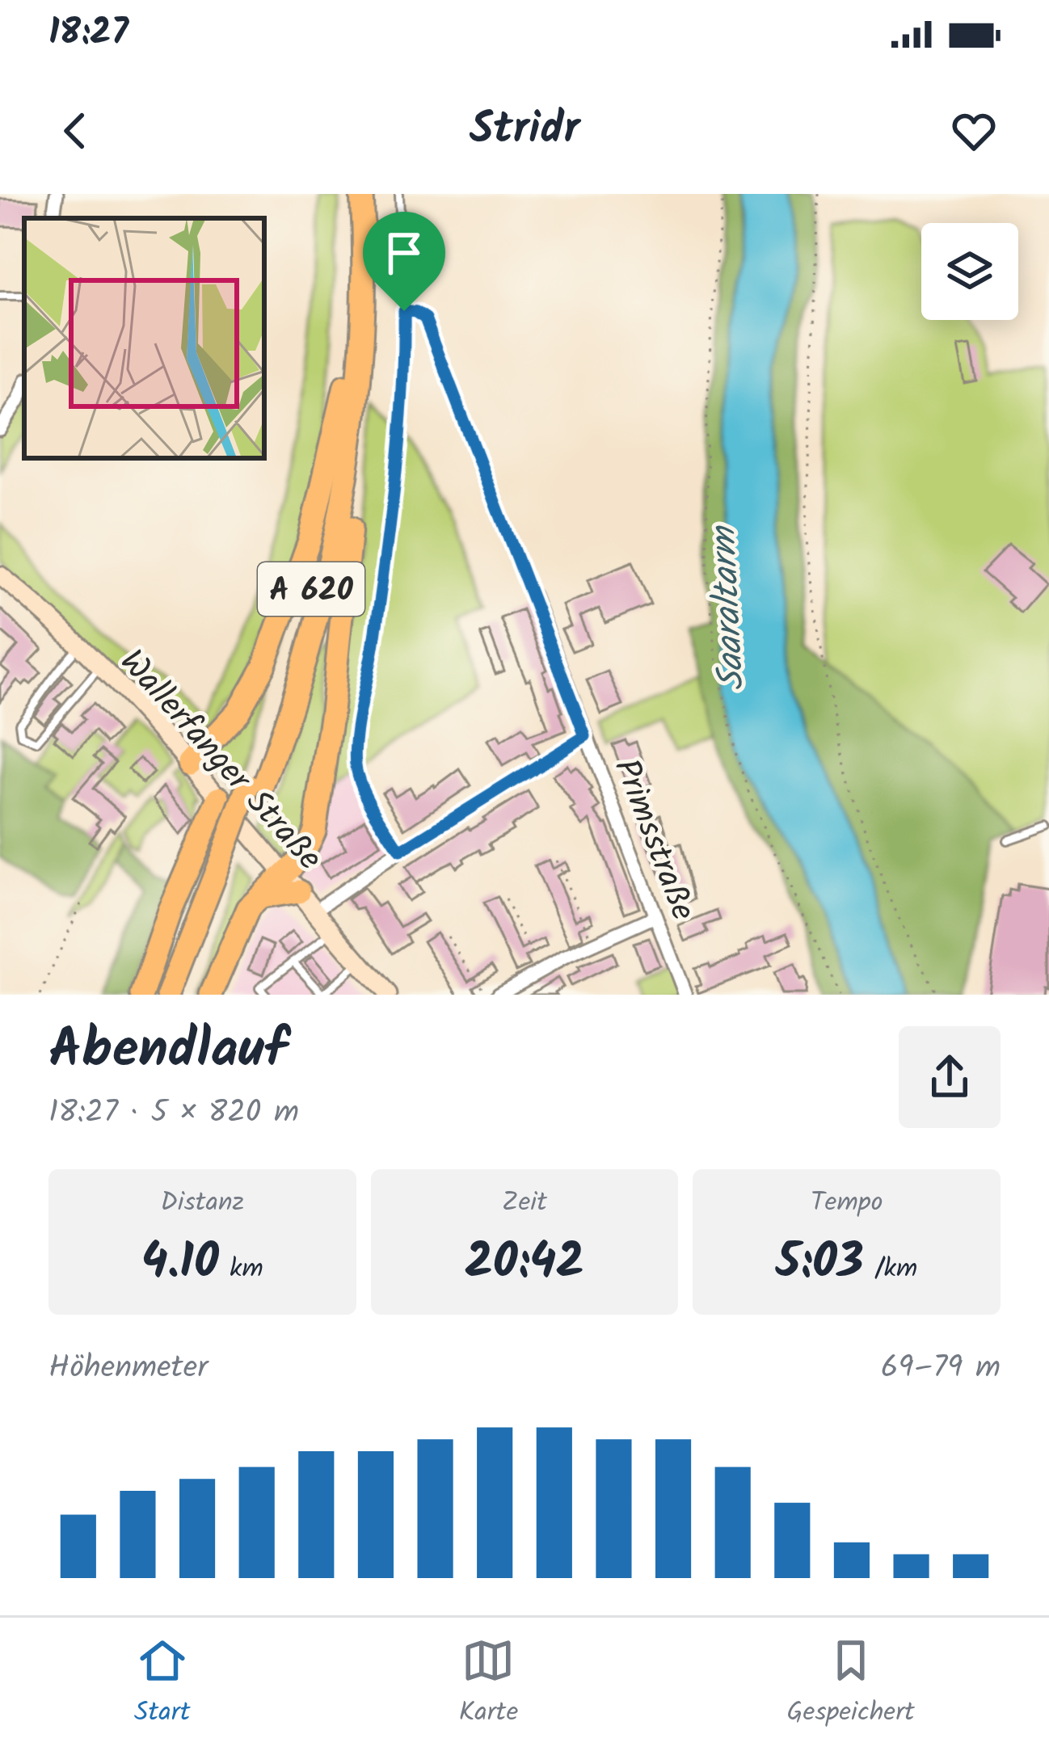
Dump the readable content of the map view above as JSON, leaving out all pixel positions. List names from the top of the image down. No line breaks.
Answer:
{"streets":{"highway":["A 620"],"main road":["Wallerfanger Straße"],"street":["Primsstraße"]},"water":["Saaraltarm"],"page":{"status":"18:27","header":"Stridr","heading":["Abendlauf","18:27 · 5 × 820 m"],"stats":[["Distanz","4.10 km"],["Zeit","20:42"],["Tempo","5:03 /km"]],"chart":["Höhenmeter","69–79 m"],"tabs":["Start","Karte","Gespeichert"]}}
